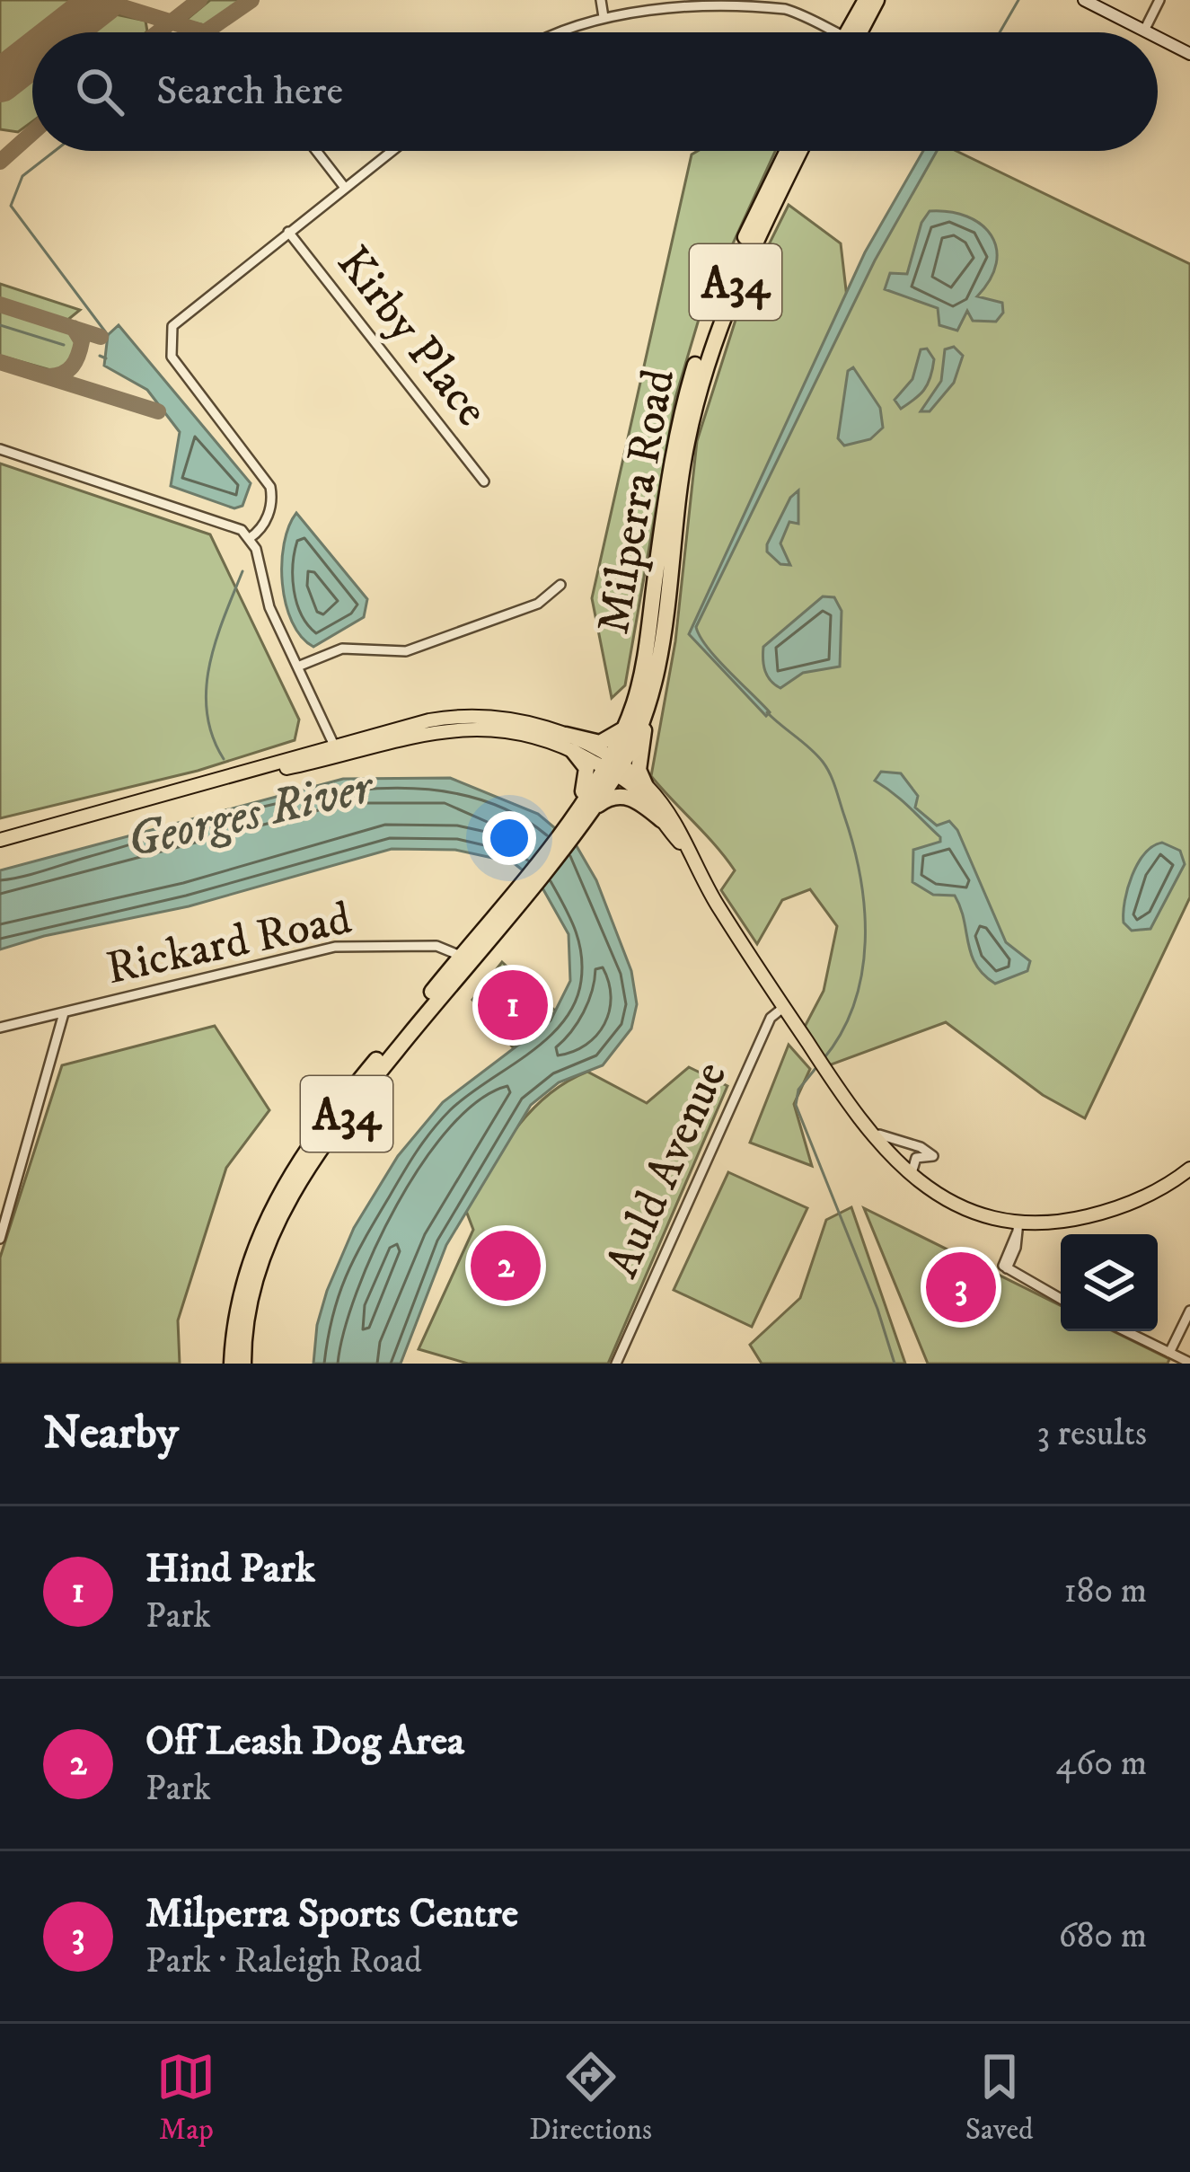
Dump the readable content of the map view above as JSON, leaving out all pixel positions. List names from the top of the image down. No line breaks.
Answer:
{"streets":{"highway":["A34","Milperra Road"],"street":["Kirby Place","Rickard Road","Auld Avenue"]},"crossings":[["A34","Milperra Road"],["A34","Rickard Road"]],"water":["Georges River"],"page":{"search":"Search here","pins":["1","2","3"],"heading":["Nearby","3 results"],"list":[{"mark":"1","name":"Hind Park","note":"Park","value":"180 m"},{"mark":"2","name":"Off Leash Dog Area","note":"Park","value":"460 m"},{"mark":"3","name":"Milperra Sports Centre","note":"Park · Raleigh Road","value":"680 m"}],"nav":["Map","Directions","Saved"]}}
